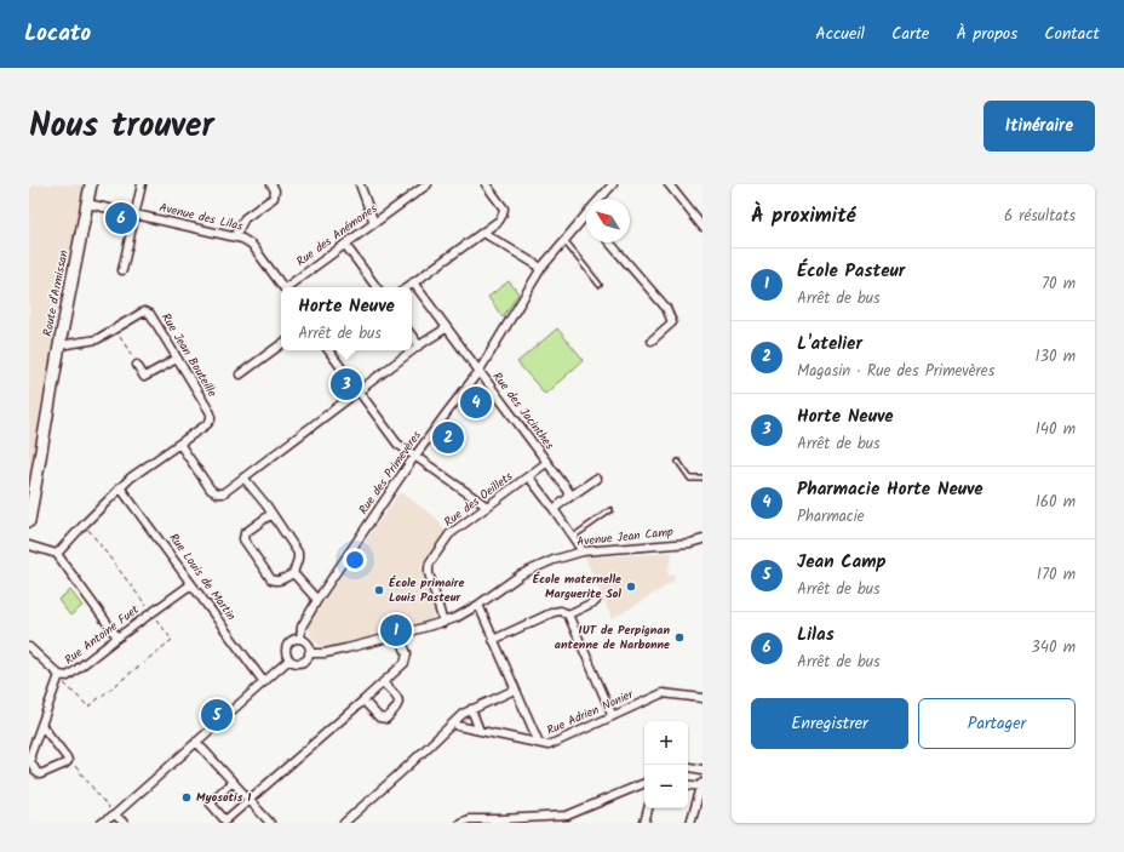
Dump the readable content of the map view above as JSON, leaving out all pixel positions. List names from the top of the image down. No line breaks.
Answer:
{"streets":{"street":["Avenue des Lilas","Rue des Anémones","Route d'Armissan","Rue Jean Bouteille","Rue des Jacinthes","Rue des Primevères","Rue des Oeillets","Avenue Jean Camp","Rue Louis de Martin","Rue Antoine Fuet","Rue Adrien Nonier"]},"crossings":[["Avenue des Lilas","Route d'Armissan"],["Route d'Armissan","Rue Jean Bouteille"],["Rue Jean Bouteille","Rue Louis de Martin"],["Rue des Jacinthes","Rue des Primevères"],["Rue des Jacinthes","Rue des Oeillets"],["Rue des Primevères","Avenue Jean Camp"],["Rue des Oeillets","Avenue Jean Camp"],["Rue Louis de Martin","Rue Antoine Fuet"]],"places":["École maternelle Marguerite Sol","École primaire Louis Pasteur","IUT de Perpignan antenne de Narbonne","Myosotis 1"],"north":"top left","page":{"header":"Locato","nav":["Accueil","Carte","À propos","Contact"],"title":"Nous trouver","buttons":["Itinéraire",["Enregistrer","Partager"]],"heading":["À proximité","6 résultats"],"pins":["6","3","4","2","1","5"],"list":[{"mark":"1","name":"École Pasteur","note":"Arrêt de bus","value":"70 m"},{"mark":"2","name":"L'atelier","note":"Magasin · Rue des Primevères","value":"130 m"},{"mark":"3","name":"Horte Neuve","note":"Arrêt de bus","value":"140 m"},{"mark":"4","name":"Pharmacie Horte Neuve","note":"Pharmacie","value":"160 m"},{"mark":"5","name":"Jean Camp","note":"Arrêt de bus","value":"170 m"},{"mark":"6","name":"Lilas","note":"Arrêt de bus","value":"340 m"}],"popup":["Horte Neuve","Arrêt de bus"],"map_buttons":["+","−"]}}
